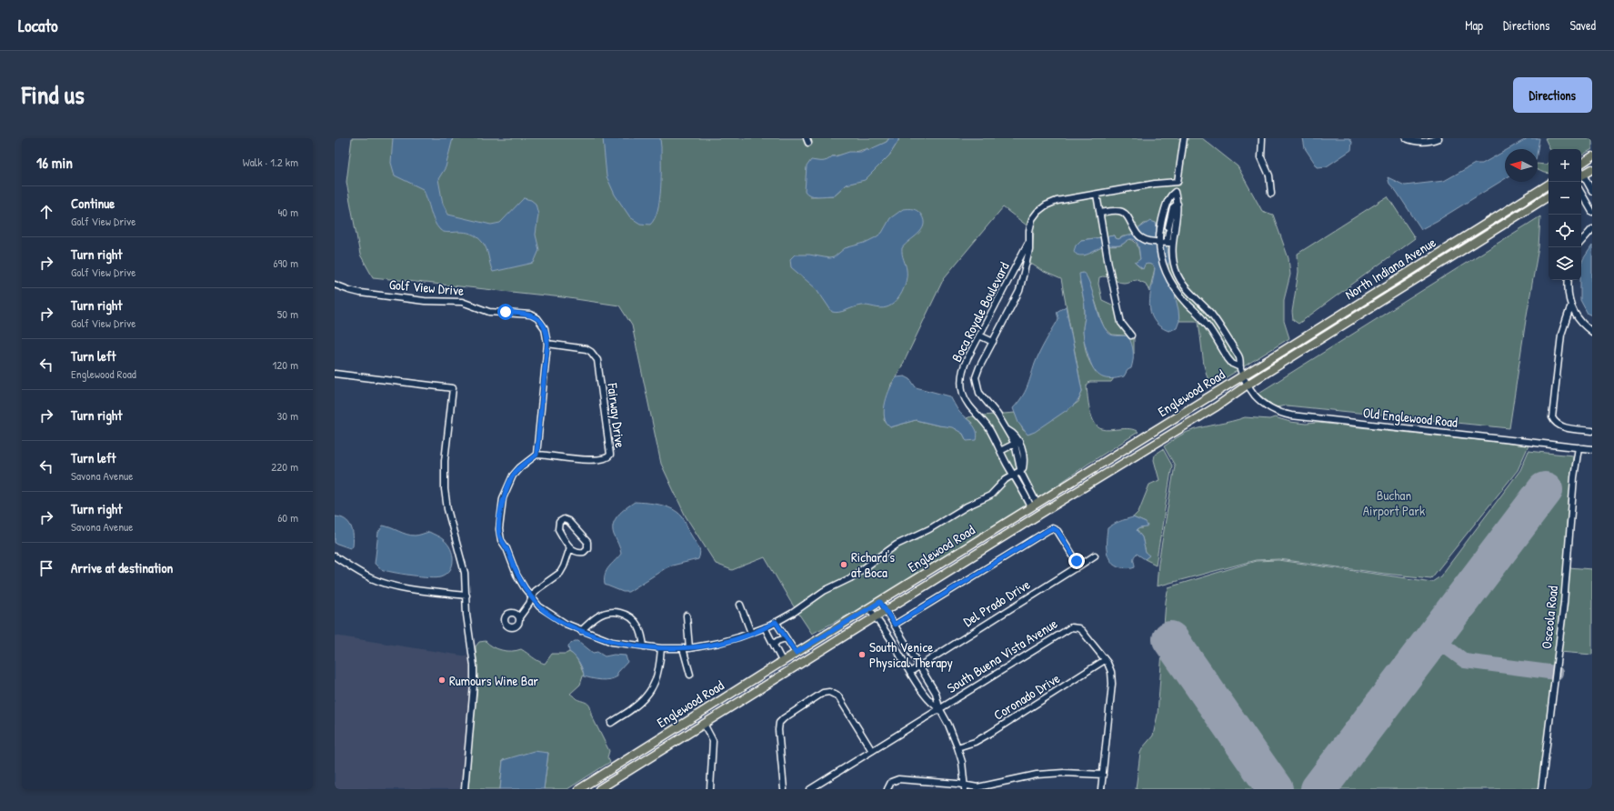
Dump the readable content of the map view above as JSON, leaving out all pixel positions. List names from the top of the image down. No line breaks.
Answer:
{"streets":{"main road":["North Indiana Avenue","Englewood Road"],"street":["Golf View Drive","Boca Royale Boulevard","Fairway Drive","Old Englewood Road","Del Prado Drive","Osceola Road","South Buena Vista Avenue","Coronado Drive"]},"crossings":[["North Indiana Avenue","Englewood Road"],["North Indiana Avenue","Old Englewood Road"],["Golf View Drive","Fairway Drive"],["Boca Royale Boulevard","Englewood Road"],["Englewood Road","Old Englewood Road"],["Old Englewood Road","Osceola Road"],["South Buena Vista Avenue","Coronado Drive"]],"parks":["Buchan Airport Park"],"places":["Richard's at Boca","South Venice Physical Therapy","Rumours Wine Bar"],"north":"left","page":{"header":"Locato","nav":["Map","Directions","Saved"],"title":"Find us","buttons":"Directions","heading":["16 min","Walk · 1.2 km"],"map_buttons":["+","−"],"list":[["Continue","Golf View Drive","40 m"],["Turn right","Golf View Drive","690 m"],["Turn right","Golf View Drive","50 m"],["Turn left","Englewood Road","120 m"],["Turn right","30 m"],["Turn left","Savona Avenue","220 m"],["Turn right","Savona Avenue","60 m"],"Arrive at destination"]}}
